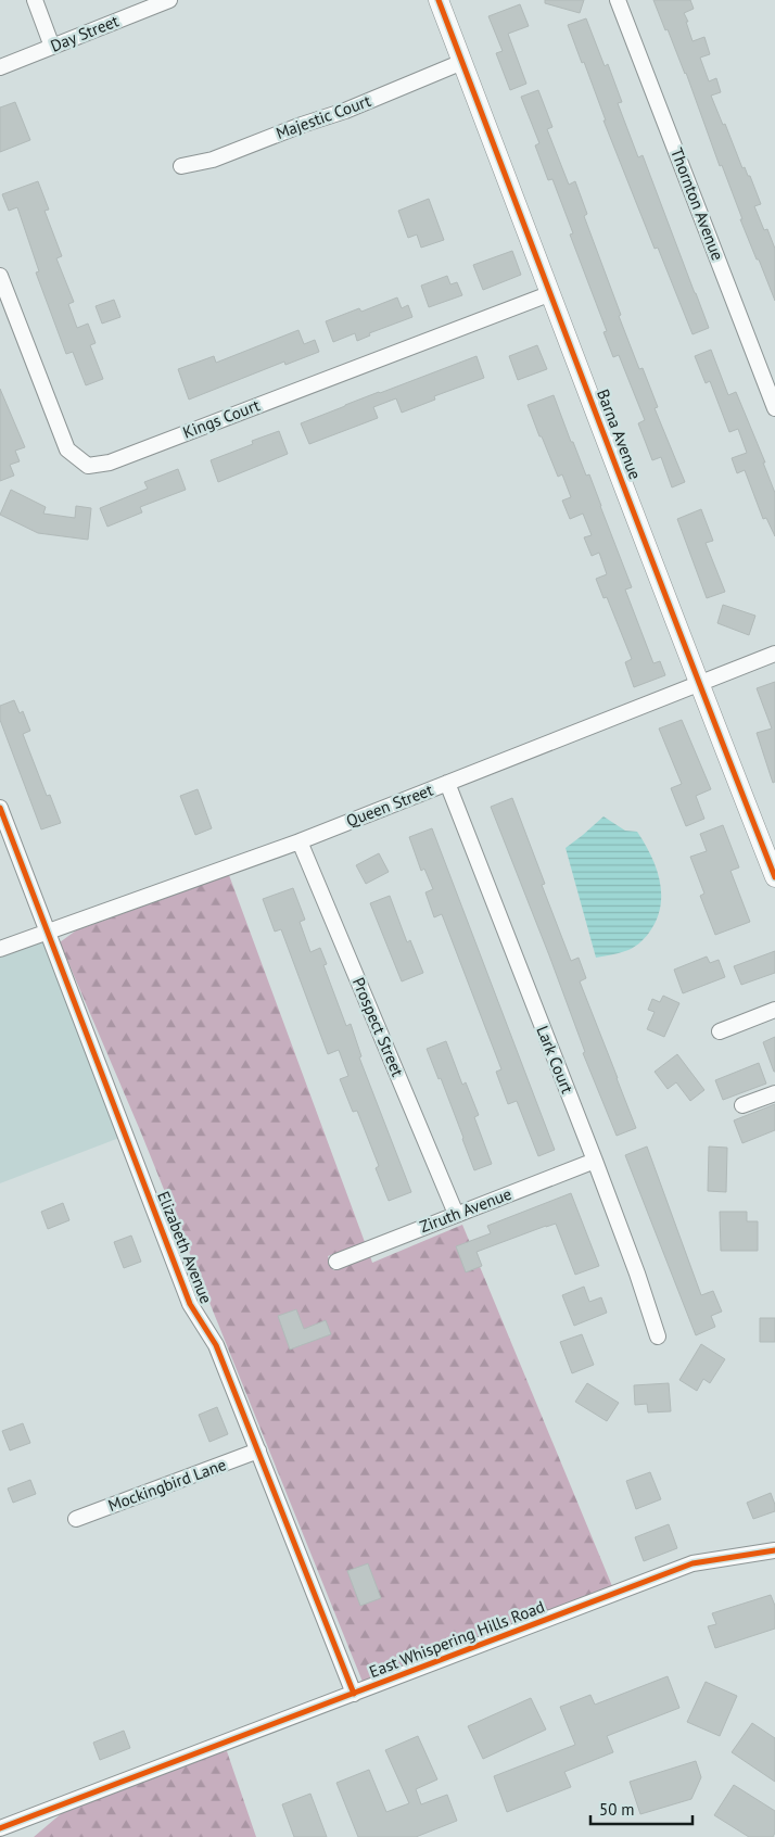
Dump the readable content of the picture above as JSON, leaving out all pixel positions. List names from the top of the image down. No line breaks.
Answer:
{"streets":{"street":["Day Street","Majestic Court","Thornton Avenue","Kings Court","Barna Avenue","Queen Street","Prospect Street","Lark Court","Ziruth Avenue","Elizabeth Avenue","Mockingbird Lane","East Whispering Hills Road"]},"crossings":[["Majestic Court","Barna Avenue"],["Kings Court","Barna Avenue"],["Barna Avenue","Queen Street"],["Queen Street","Prospect Street"],["Queen Street","Lark Court"],["Queen Street","Elizabeth Avenue"],["Prospect Street","Ziruth Avenue"],["Lark Court","Ziruth Avenue"],["Elizabeth Avenue","Mockingbird Lane"],["Elizabeth Avenue","East Whispering Hills Road"]],"scale_bar":"50 m"}
